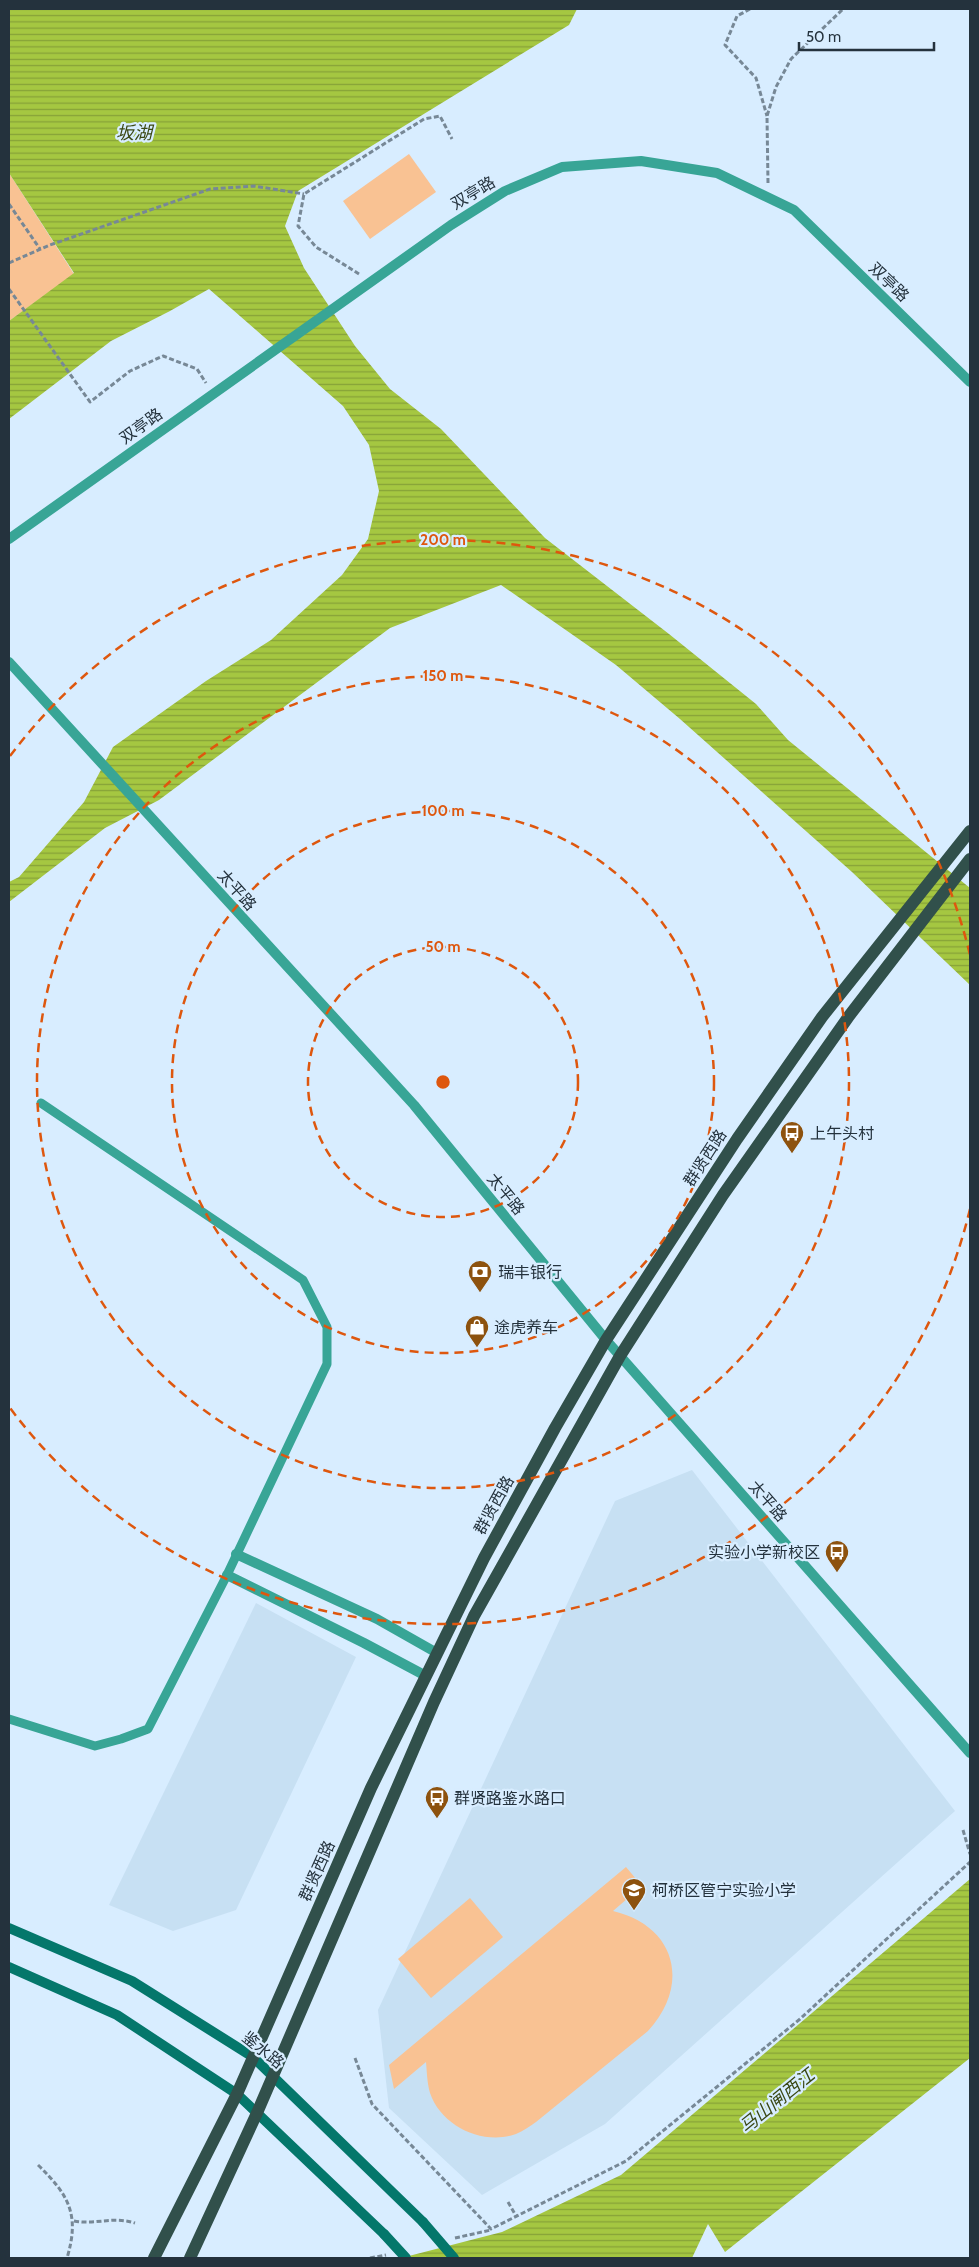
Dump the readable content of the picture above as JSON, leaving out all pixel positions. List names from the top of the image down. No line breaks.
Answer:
{"streets":{"main road":["群贤西路"],"street":["双亭路","太平路","鉴水路"]},"crossings":[["太平路","群贤西路"],["群贤西路","鉴水路"]],"water":["坂湖","马山闸西江"],"places":{"bus stop":["上午头村","实验小学新校区","群贤路鉴水路口"],"bank":["瑞丰银行"],"shop":["途虎养车"],"school or university":["柯桥区管宁实验小学"]},"scale_bar":"50 m","rings":["200 m","150 m","100 m","50 m"]}
